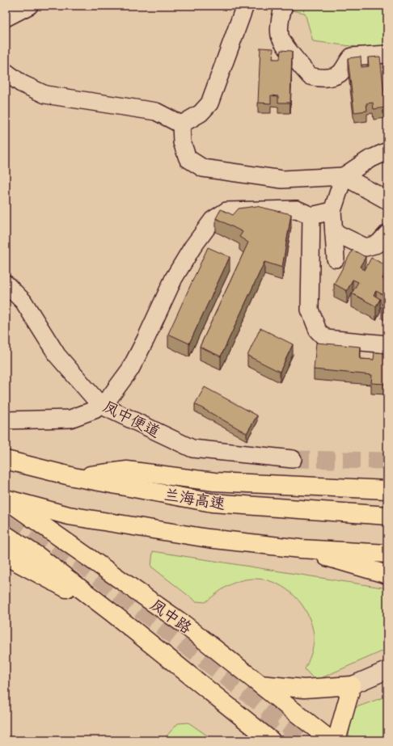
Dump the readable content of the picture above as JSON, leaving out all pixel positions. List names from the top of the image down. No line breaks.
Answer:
{"streets":{"main road":["兰海高速","凤中路"],"street":["凤中便道"]}}
